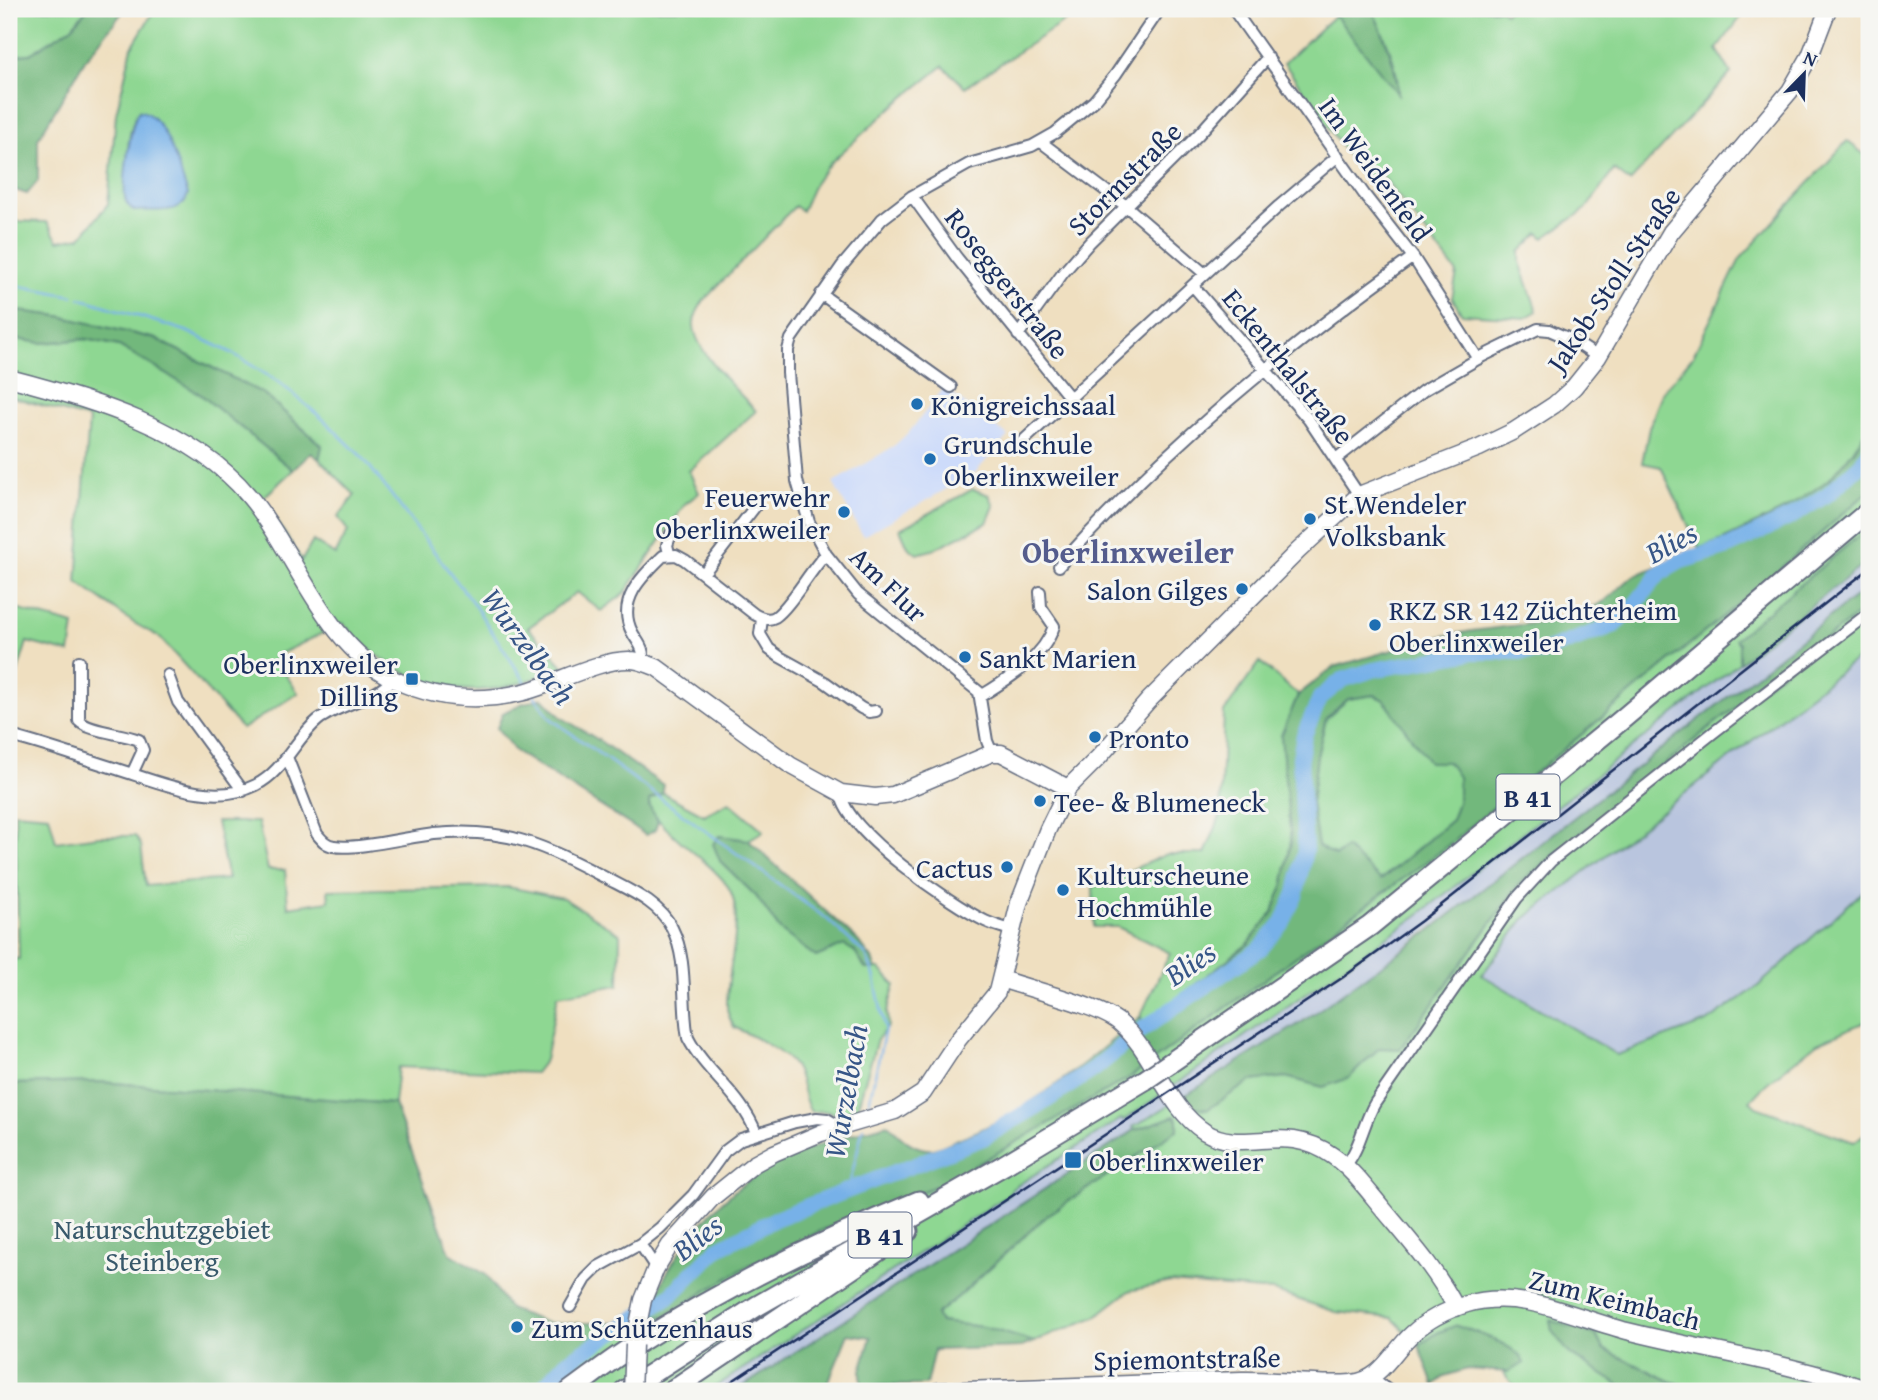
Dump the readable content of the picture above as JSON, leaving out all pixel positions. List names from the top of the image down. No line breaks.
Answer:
{"streets":{"highway":["B 41"],"main road":["Jakob-Stoll-Straße","Zum Keimbach","Spiemontstraße"],"street":["Im Weidenfeld","Stormstraße","Roseggerstraße","Eckenthalstraße","Am Flur"]},"crossings":[["Im Weidenfeld","Stormstraße"],["Stormstraße","Roseggerstraße"],["Jakob-Stoll-Straße","Eckenthalstraße"],["Roseggerstraße","Eckenthalstraße"],["Zum Keimbach","Spiemontstraße"]],"districts":["Oberlinxweiler"],"water":["Blies","Wurzelbach"],"parks":["Naturschutzgebiet Steinberg"],"places":{"other":["Königreichssaal","Grundschule Oberlinxweiler","Feuerwehr Oberlinxweiler","St.Wendeler Volksbank","Salon Gilges","RKZ SR 142 Züchterheim Oberlinxweiler","Sankt Marien","Pronto","Tee- & Blumeneck","Cactus","Kulturscheune Hochmühle","Zum Schützenhaus"],"transit":["Oberlinxweiler Dilling","Oberlinxweiler"]},"north":"top right"}
